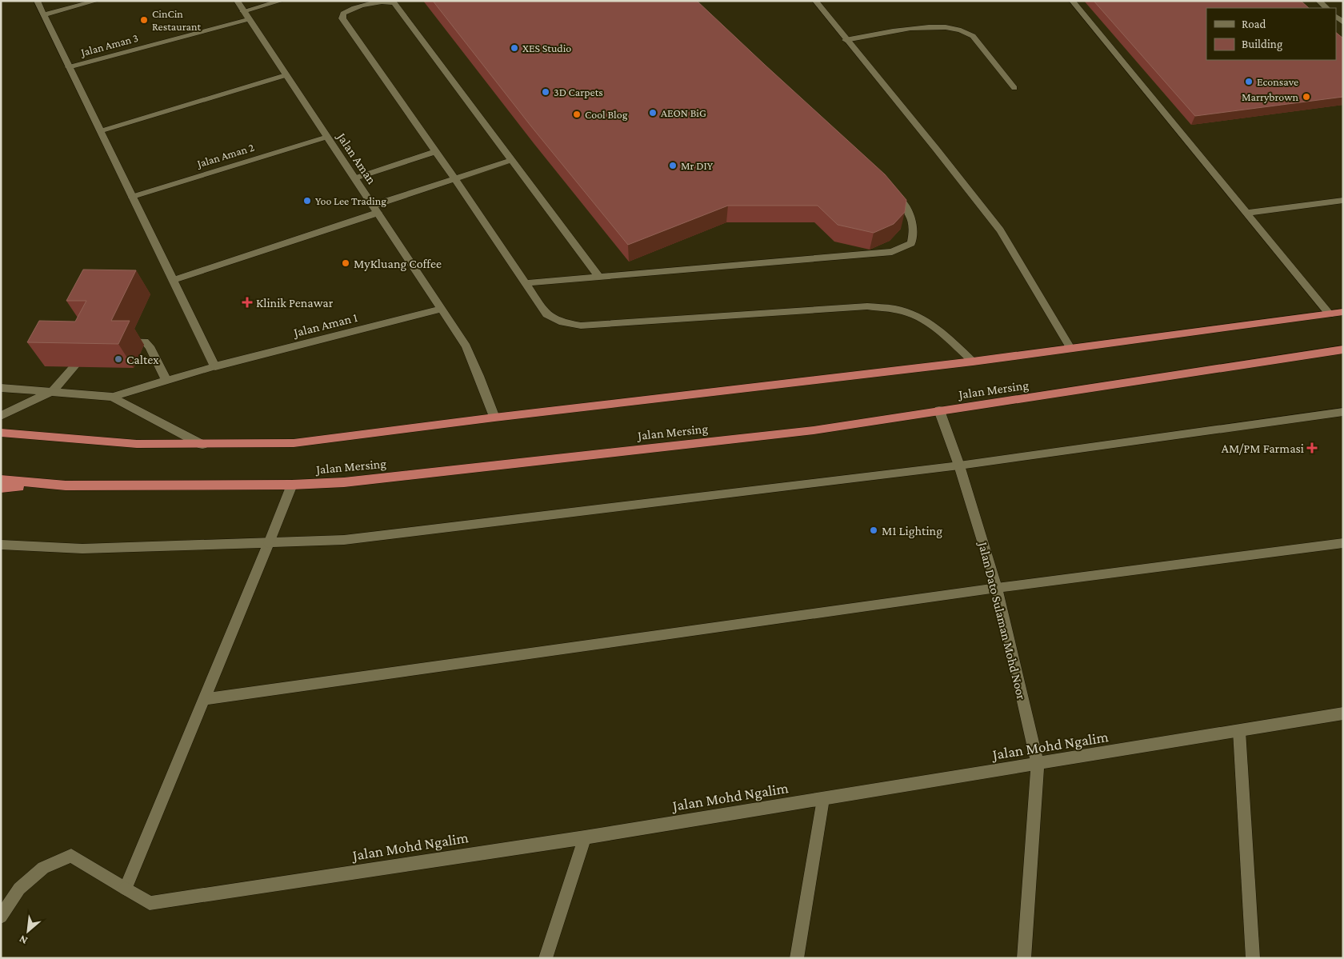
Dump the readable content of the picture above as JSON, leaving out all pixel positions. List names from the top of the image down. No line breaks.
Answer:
{"streets":{"highway":["Jalan Mersing"],"street":["Jalan Aman 3","Jalan Aman 2","Jalan Aman","Jalan Aman 1","Jalan Dato Sulaman Mohd Noor","Jalan Mohd Ngalim"]},"crossings":[["Jalan Aman 3","Jalan Aman"],["Jalan Aman 2","Jalan Aman"],["Jalan Aman","Jalan Aman 1"],["Jalan Mersing","Jalan Dato Sulaman Mohd Noor"],["Jalan Dato Sulaman Mohd Noor","Jalan Mohd Ngalim"]],"places":{"other":["CinCin Restaurant","XES Studio","Econsave","3D Carpets","Marrybrown","AEON BiG","Cool Blog","Mr DIY","Yoo Lee Trading","MyKluang Coffee","Caltex","M1 Lighting"],"health":["Klinik Penawar","AM/PM Farmasi"]},"legend":["Road","Building"],"north":"bottom left"}
